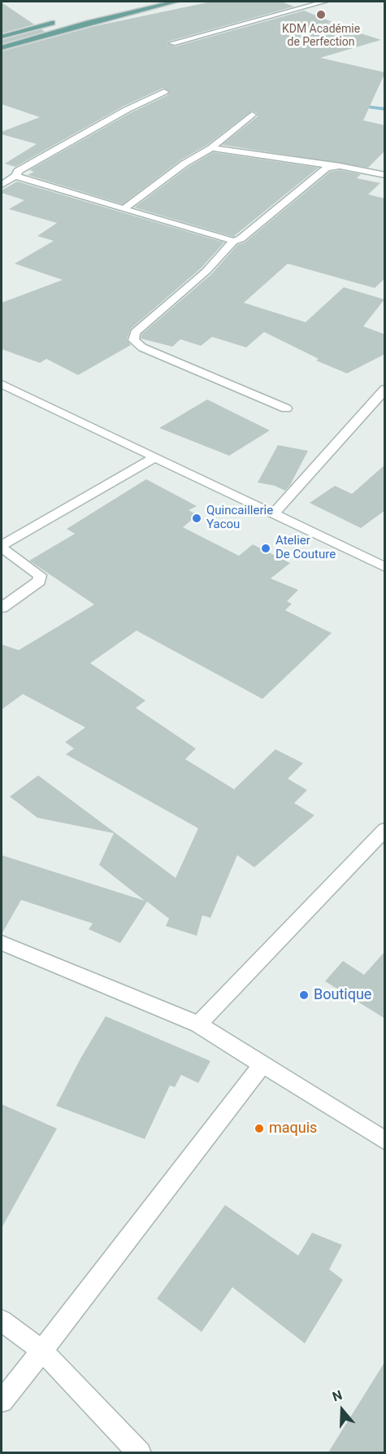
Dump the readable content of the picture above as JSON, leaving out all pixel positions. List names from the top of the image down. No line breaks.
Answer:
{"places":["KDM Académie de Perfection","Quincaillerie Yacou","Atelier De Couture","Boutique","maquis"],"north":"top"}
